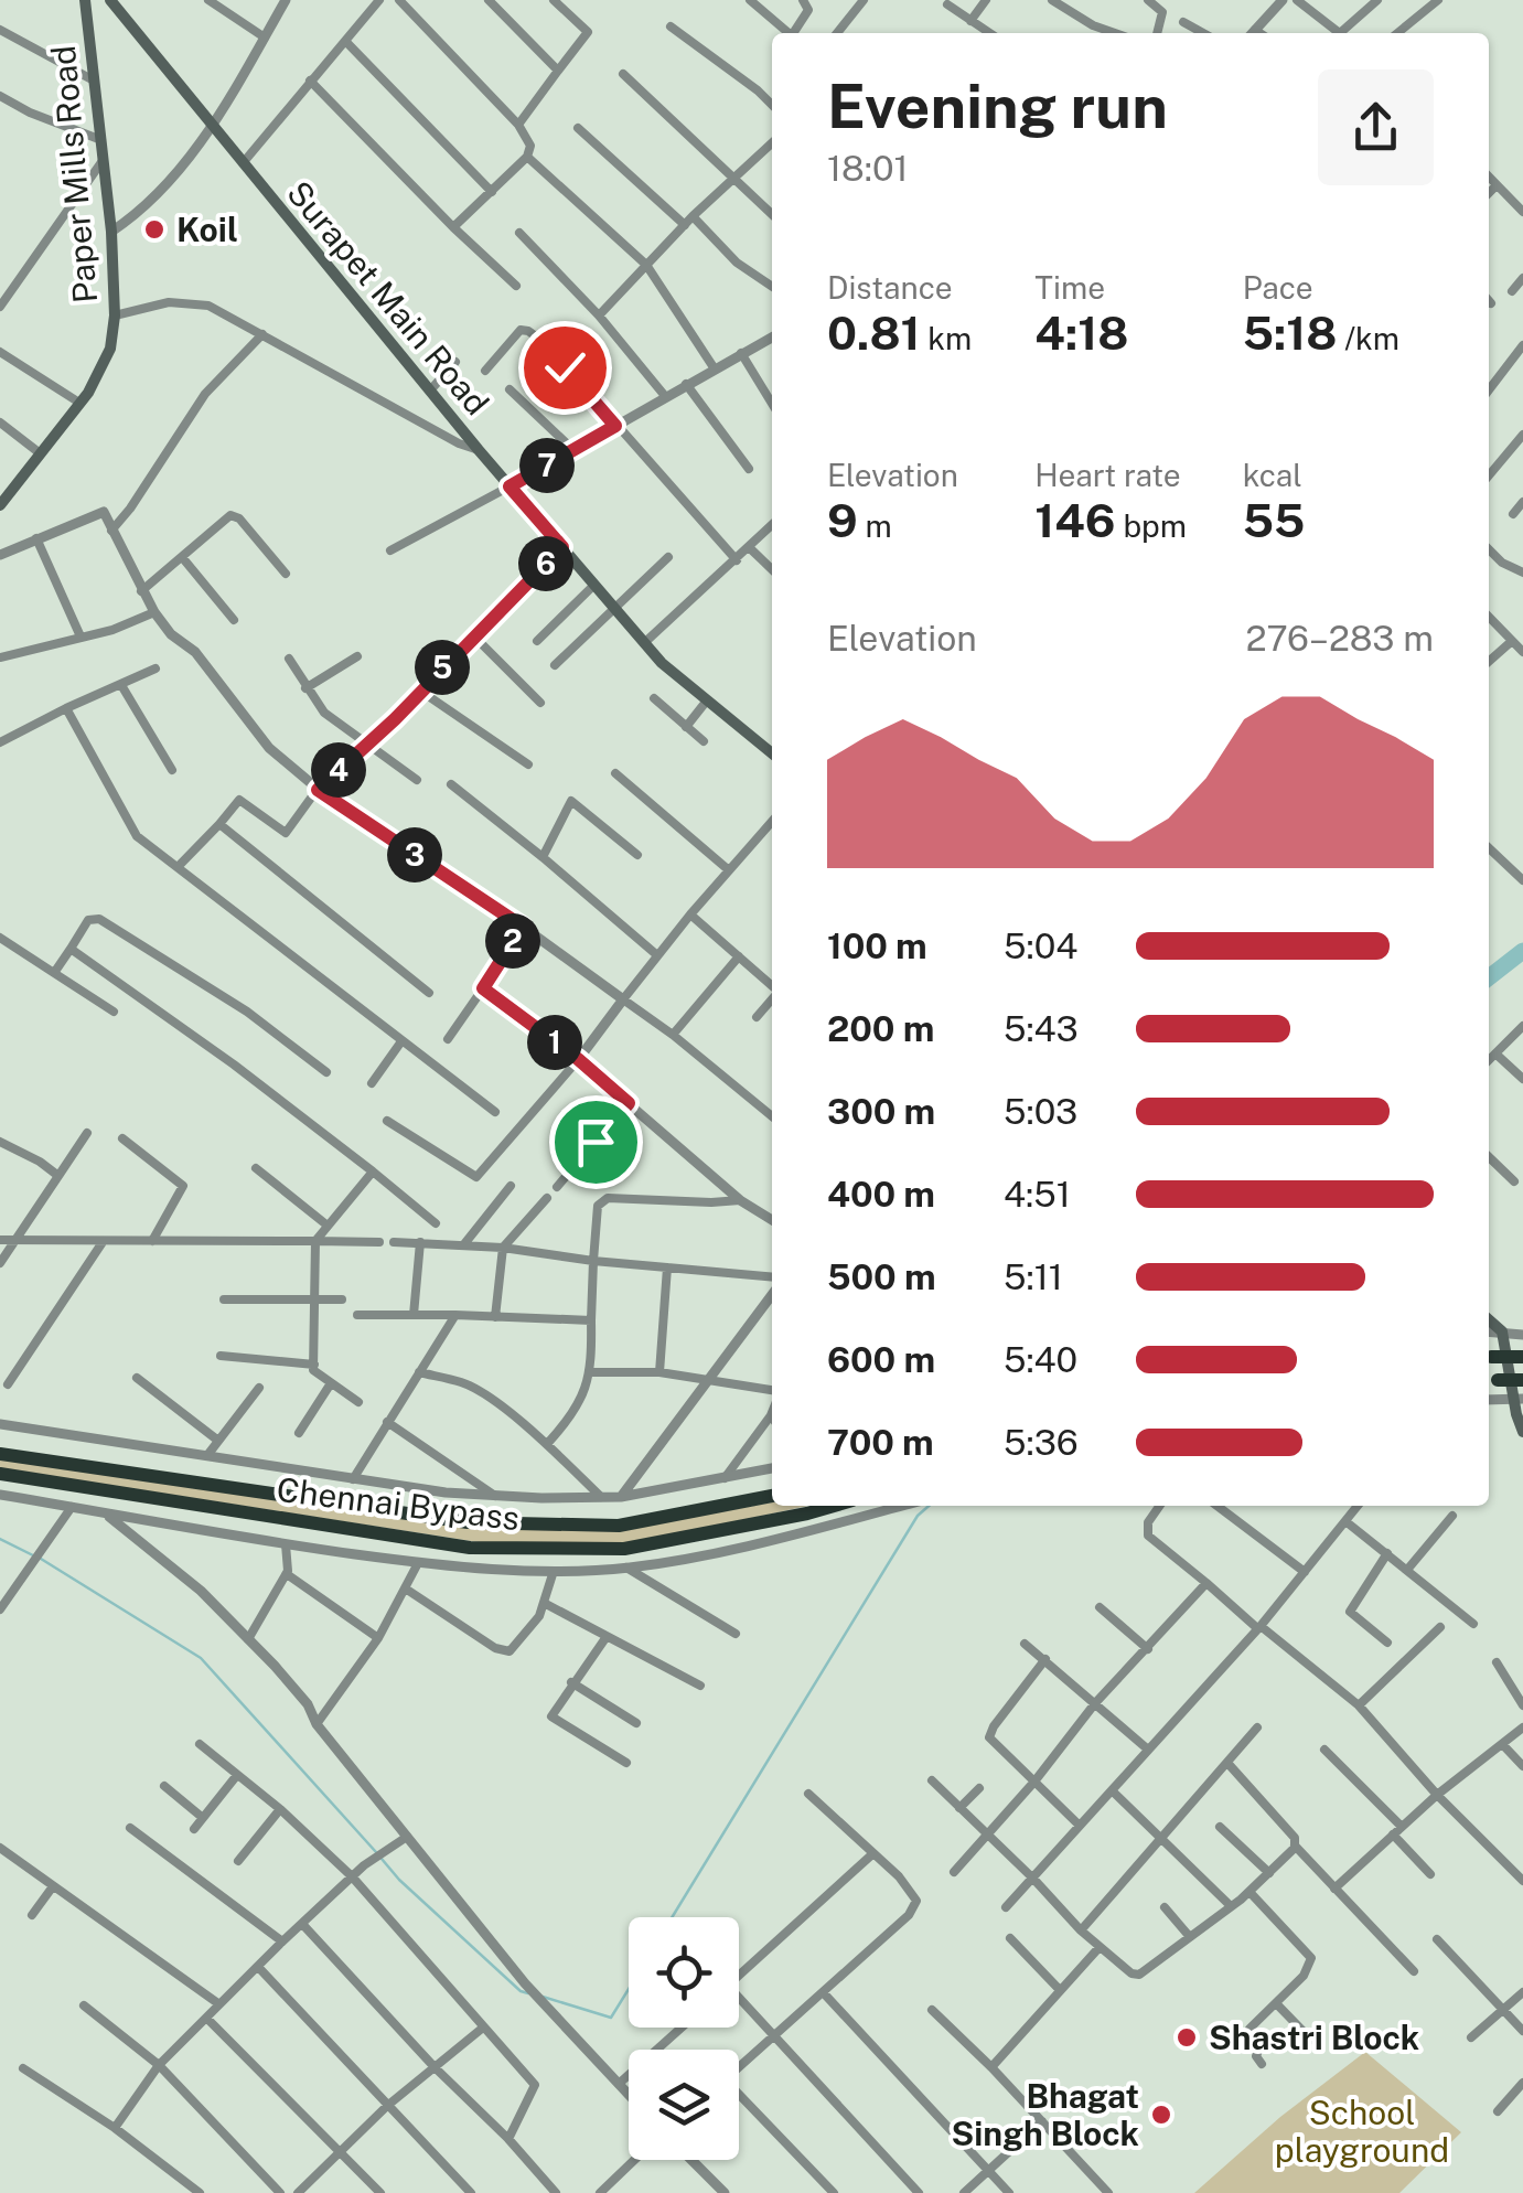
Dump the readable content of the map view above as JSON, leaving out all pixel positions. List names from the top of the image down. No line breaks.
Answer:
{"streets":{"highway":["Chennai Bypass"],"main road":["Paper Mills Road","Surapet Main Road"]},"parks":["School playground"],"places":["Koil","Shastri Block","Bhagat Singh Block"],"page":{"heading":["Evening run","18:01"],"stats":[["Distance","0.81 km"],["Time","4:18"],["Pace","5:18 /km"],["Elevation","9 m"],["Heart rate","146 bpm"],["kcal","55"]],"pins":["7","6","5","4","3","2","1"],"chart":["Elevation","276–283 m"],"list":[{"name":"100 m","note":"5:04"},{"name":"200 m","note":"5:43"},{"name":"300 m","note":"5:03"},{"name":"400 m","note":"4:51"},{"name":"500 m","note":"5:11"},{"name":"600 m","note":"5:40"},{"name":"700 m","note":"5:36"}]}}
